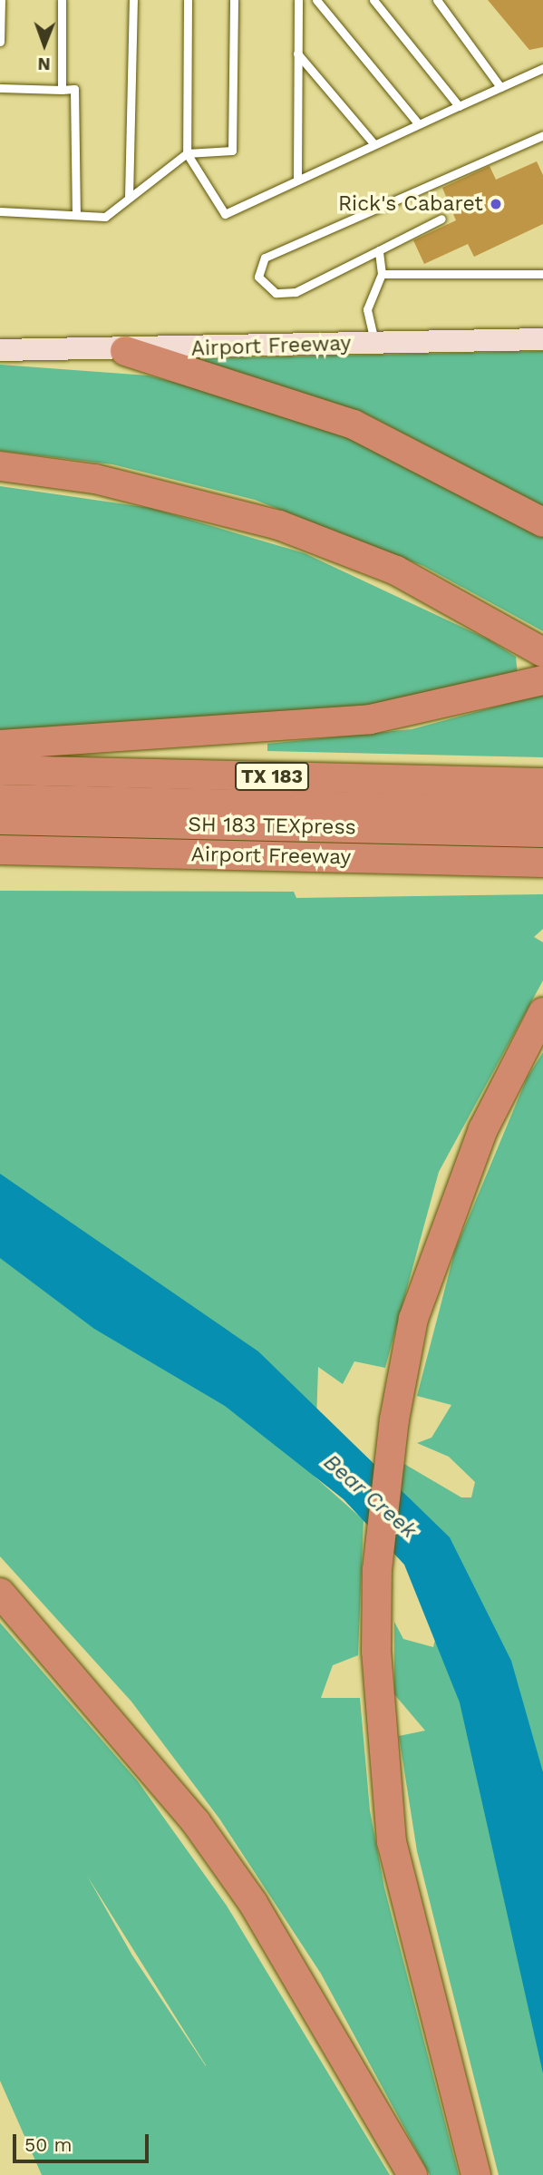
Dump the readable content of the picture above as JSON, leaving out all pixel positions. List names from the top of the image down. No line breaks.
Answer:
{"streets":{"highway":["Airport Freeway","TX 183","SH 183 TEXpress"]},"water":["Bear Creek"],"places":["Rick's Cabaret"],"scale_bar":"50 m","north":"bottom"}
